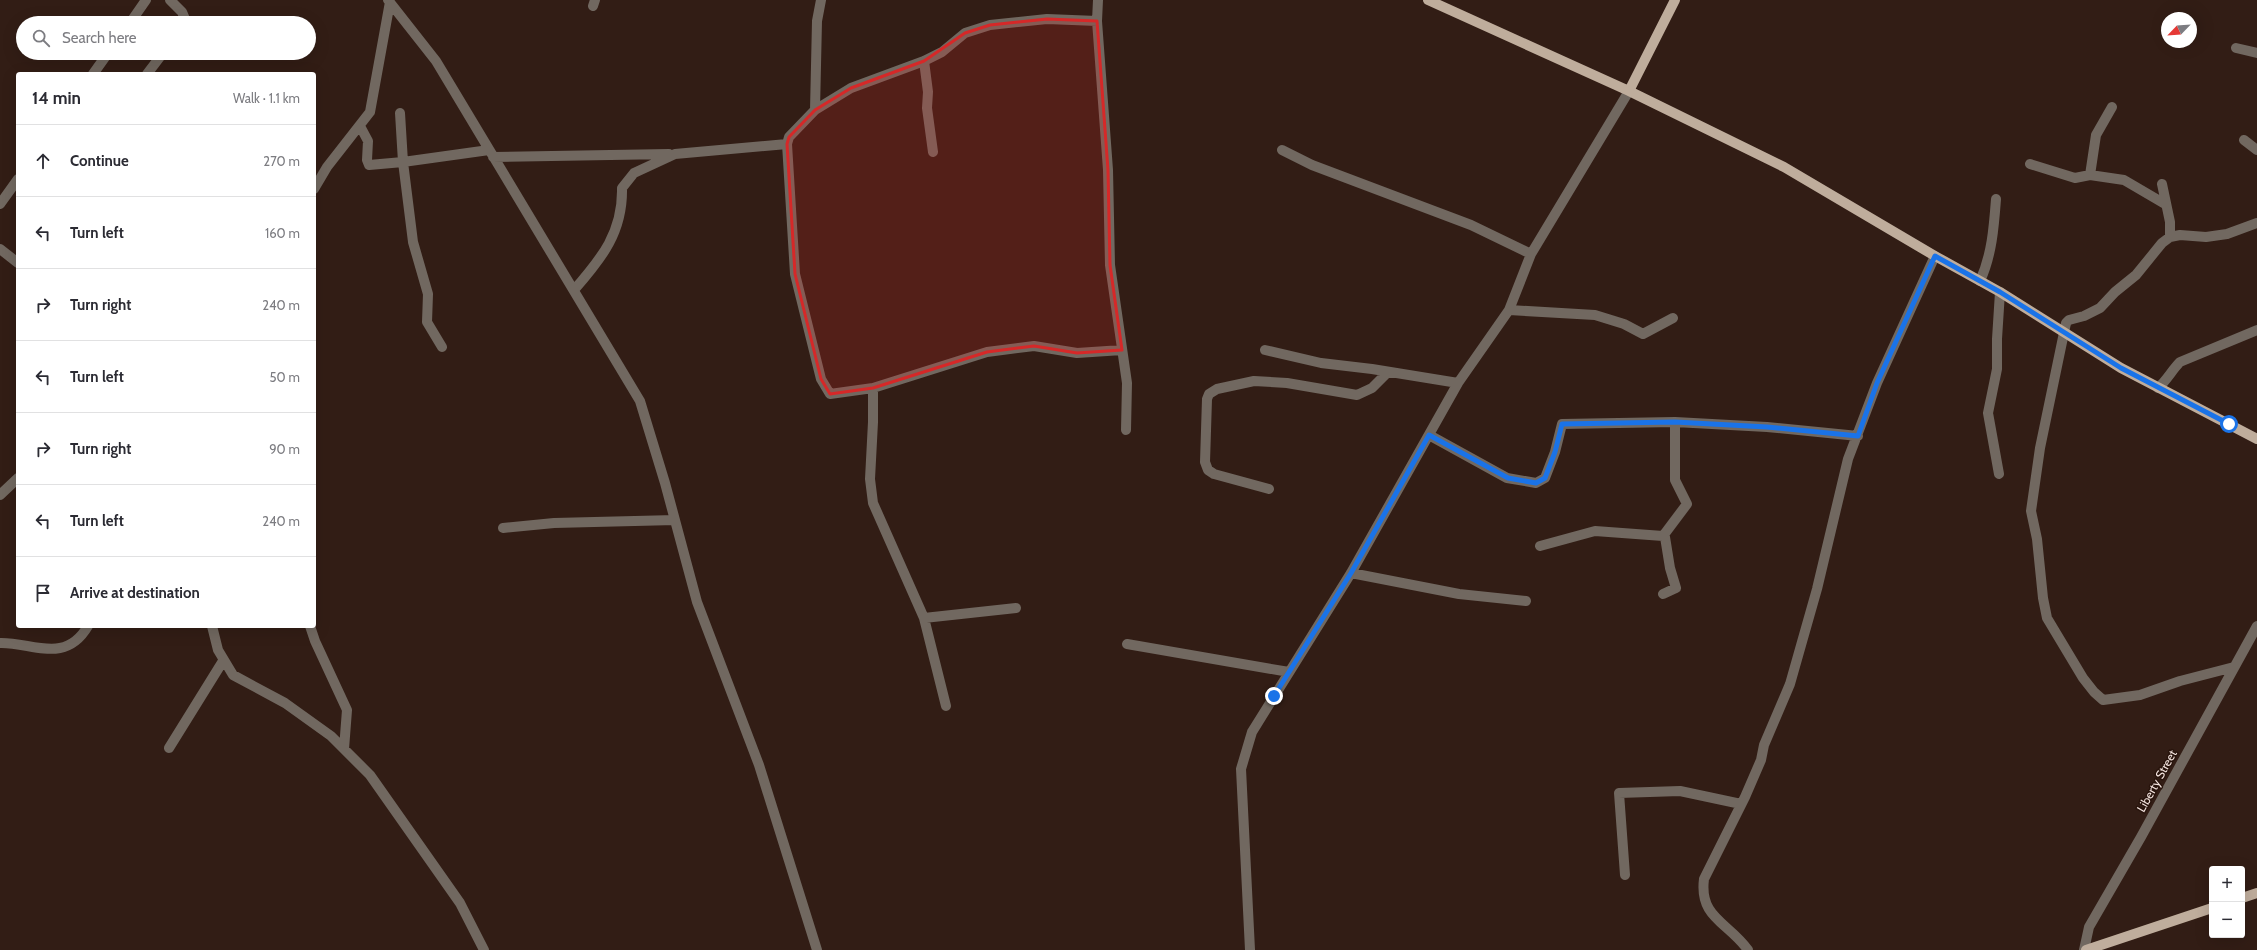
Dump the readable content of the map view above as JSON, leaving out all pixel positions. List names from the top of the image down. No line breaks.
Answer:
{"streets":{"street":["Liberty Street"]},"north":"bottom left","page":{"search":"Search here","heading":["14 min","Walk · 1.1 km"],"list":[["Continue","270 m"],["Turn left","160 m"],["Turn right","240 m"],["Turn left","50 m"],["Turn right","90 m"],["Turn left","240 m"],"Arrive at destination"],"map_buttons":["+","−"]}}
